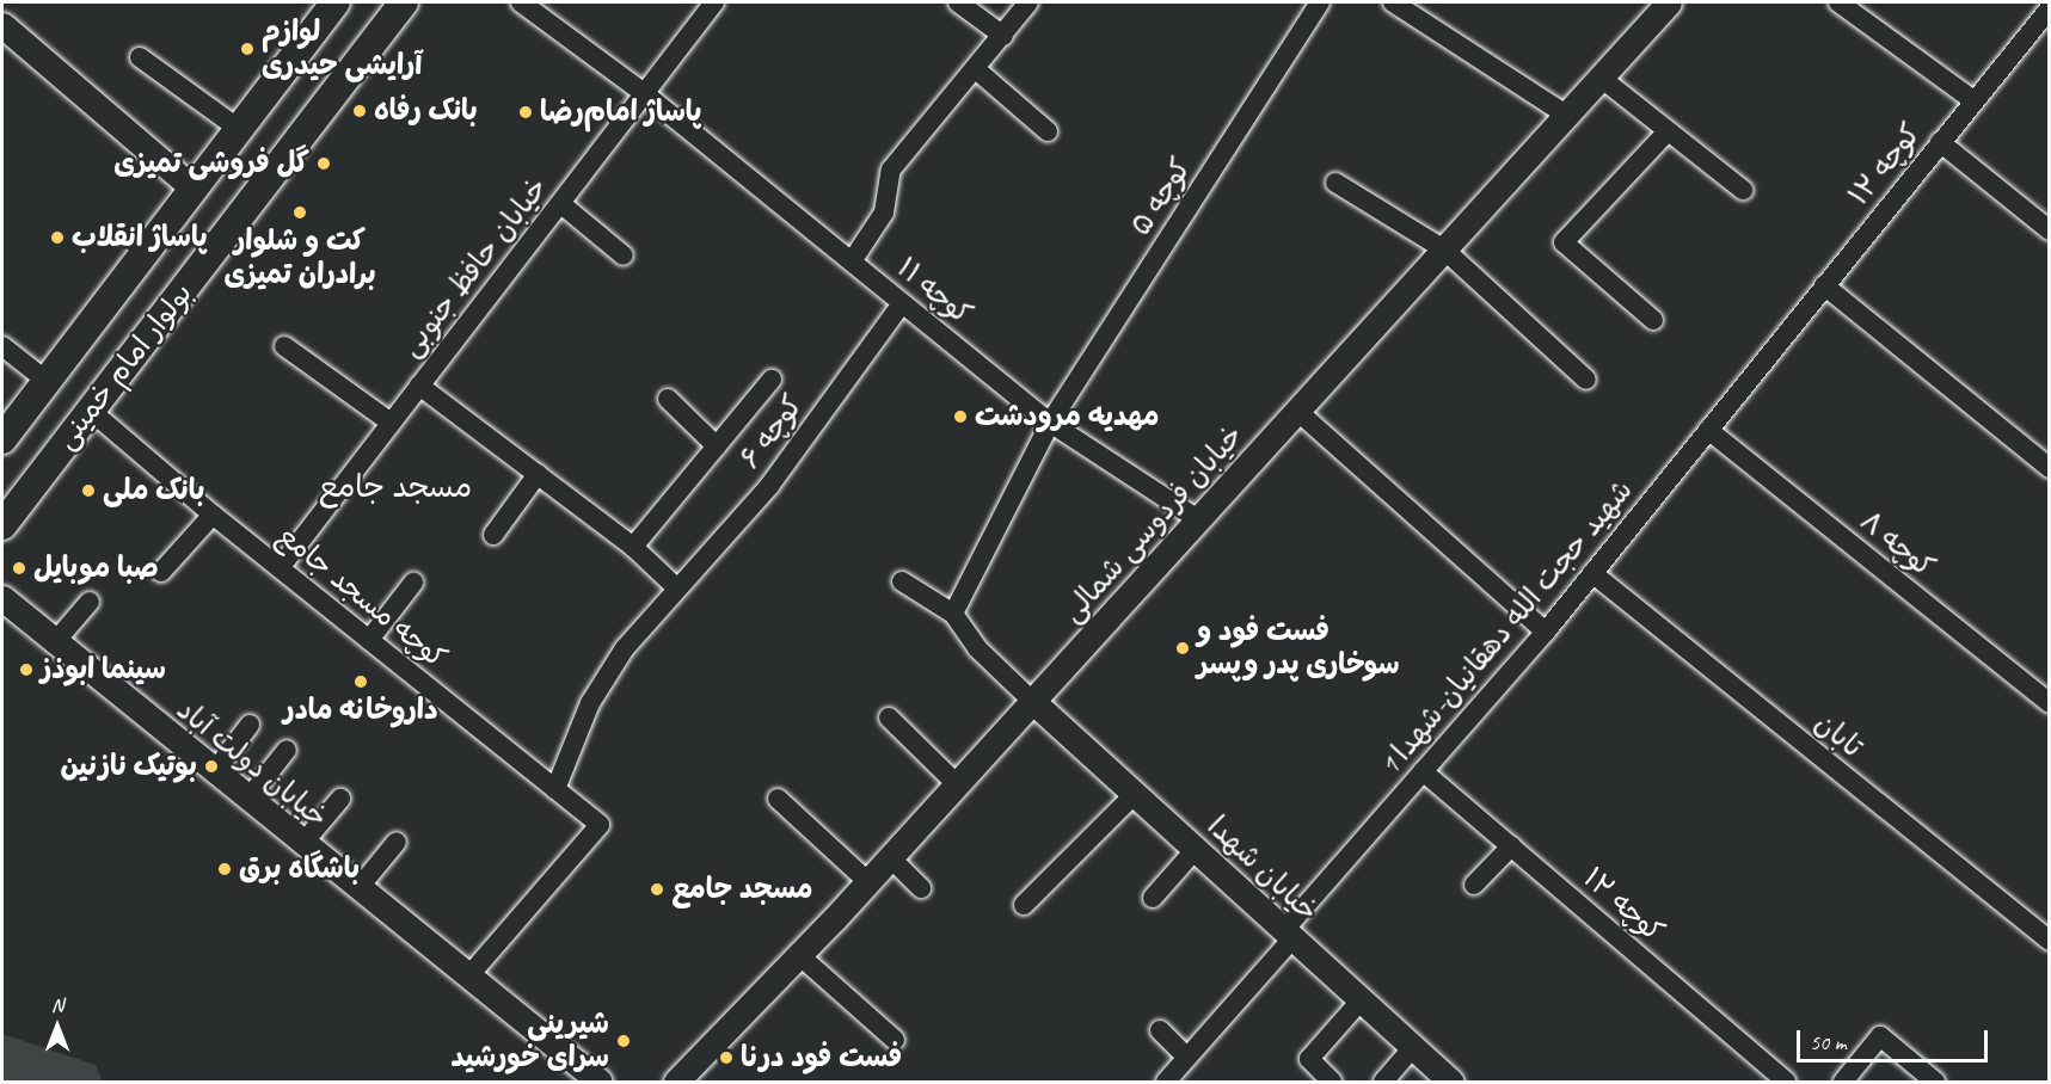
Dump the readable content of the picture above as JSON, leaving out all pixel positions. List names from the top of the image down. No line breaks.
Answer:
{"streets":{"main road":["بولوار امام خمینی"],"street":["کوچه ۱۲","کوچه ۵","خیابان حافظ جنوبی","کوچه ۱۱","کوچه ۶","خیابان فردوسی شمالی","کوچه ۸","کوچه مسجد جامع","شهید حجت الله دهقانیان-شهدا 1","تابان","خیابان دولت آباد","خیابان شهدا"]},"crossings":[["کوچه ۱۲","شهید حجت الله دهقانیان-شهدا 1"],["کوچه ۵","کوچه ۱۱"],["خیابان حافظ جنوبی","کوچه ۱۱"],["خیابان حافظ جنوبی","کوچه مسجد جامع"],["کوچه ۱۱","کوچه ۶"],["کوچه ۱۱","خیابان فردوسی شمالی"],["بولوار امام خمینی","کوچه مسجد جامع"],["خیابان فردوسی شمالی","خیابان شهدا"],["کوچه ۸","شهید حجت الله دهقانیان-شهدا 1"],["کوچه مسجد جامع","خیابان دولت آباد"],["شهید حجت الله دهقانیان-شهدا 1","تابان"],["شهید حجت الله دهقانیان-شهدا 1","خیابان شهدا"]],"districts":["مسجد جامع"],"places":["لوازم آرایشی حیدری","بانک رفاه","پاساژ امام‌رضا","گل فروشی تمیزی","کت و شلوار برادران تمیزی","پاساژ انقلاب","مهدیه مرودشت","بانک ملی","صبا موبایل","فست فود و سوخاری پدر وپسر","سینما ابوذز","داروخانه مادر","بوتیک نازنین","باشگاه برق","مسجد جامع","شیرینی سرای خورشید","فست فود درنا"],"scale_bar":"50 m","north":"top"}
